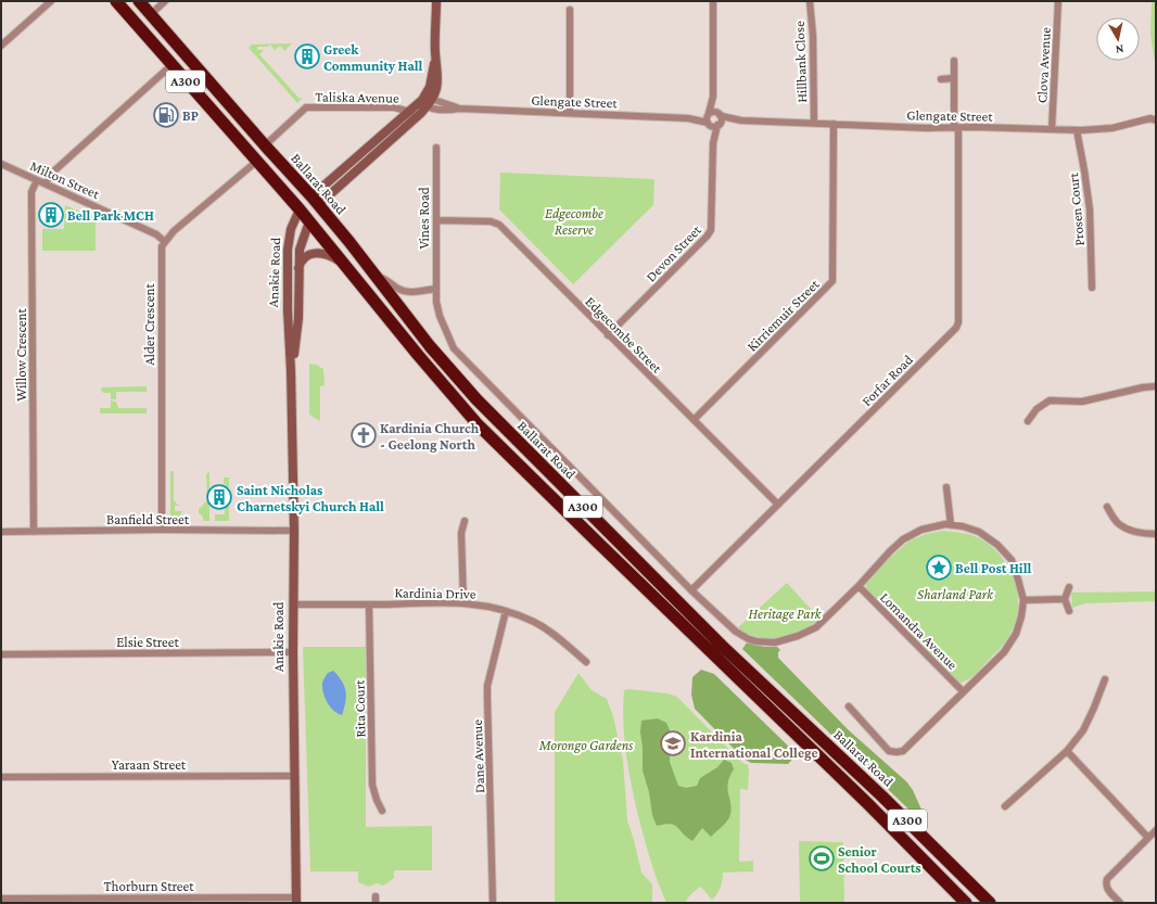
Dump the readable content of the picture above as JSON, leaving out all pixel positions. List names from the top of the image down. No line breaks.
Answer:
{"streets":{"highway":["A300","Ballarat Road","Anakie Road"],"street":["Hillbank Close","Clova Avenue","Taliska Avenue","Glengate Street","Milton Street","Prosen Court","Vines Road","Devon Street","Kirriemuir Street","Alder Crescent","Edgecombe Street","Willow Crescent","Forfar Road","Banfield Street","Kardinia Drive","Lomandra Avenue","Elsie Street","Rita Court","Dane Avenue","Yaraan Street","Thorburn Street"]},"crossings":[["Hillbank Close","Glengate Street"],["Clova Avenue","Glengate Street"],["A300","Anakie Road"],["Taliska Avenue","Ballarat Road"],["Taliska Avenue","Anakie Road"],["Glengate Street","Prosen Court"],["Glengate Street","Devon Street"],["Glengate Street","Anakie Road"],["Glengate Street","Kirriemuir Street"],["Glengate Street","Forfar Road"],["Milton Street","Alder Crescent"],["Milton Street","Willow Crescent"],["Ballarat Road","Vines Road"],["Ballarat Road","Anakie Road"],["Ballarat Road","Forfar Road"],["Ballarat Road","Lomandra Avenue"],["Vines Road","Edgecombe Street"],["Devon Street","Edgecombe Street"],["Anakie Road","Banfield Street"],["Anakie Road","Kardinia Drive"],["Anakie Road","Elsie Street"],["Anakie Road","Yaraan Street"],["Anakie Road","Thorburn Street"],["Kirriemuir Street","Edgecombe Street"],["Alder Crescent","Banfield Street"],["Edgecombe Street","Forfar Road"],["Willow Crescent","Banfield Street"],["Kardinia Drive","Rita Court"],["Kardinia Drive","Dane Avenue"]],"parks":["Edgecombe Reserve","Sharland Park","Heritage Park","Morongo Gardens"],"places":{"building":["Greek Community Hall","Bell Park MCH","Saint Nicholas Charnetskyi Church Hall"],"fuel station":["BP"],"church":["Kardinia Church - Geelong North"],"place":["Bell Post Hill"],"school or university":["Kardinia International College"],"sports":["Senior School Courts"]},"north":"bottom"}
